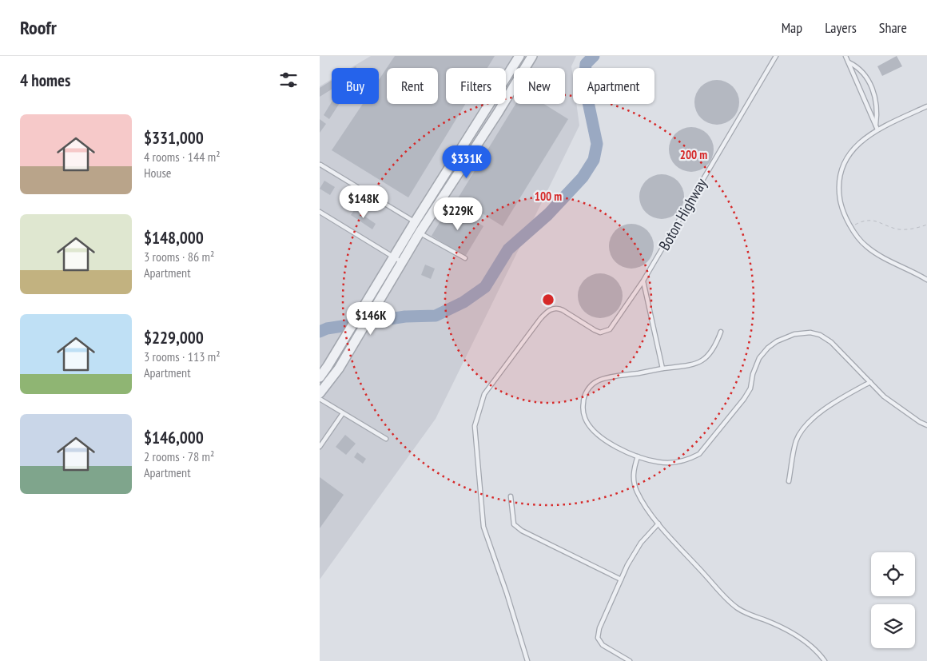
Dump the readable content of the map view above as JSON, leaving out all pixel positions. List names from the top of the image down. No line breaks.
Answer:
{"streets":{"lane":["Boton Highway"]},"page":{"header":"Roofr","nav":["Map","Layers","Share"],"heading":"4 homes","chip":["Buy","Rent","Filters","New","Apartment"],"list":[{"name":"$331,000","note":"4 rooms · 144 m² · House"},{"name":"$148,000","note":"3 rooms · 86 m² · Apartment"},{"name":"$229,000","note":"3 rooms · 113 m² · Apartment"},{"name":"$146,000","note":"2 rooms · 78 m² · Apartment"}],"price":["$331K","$148K","$229K","$146K"]},"rings":["200 m","100 m"]}
